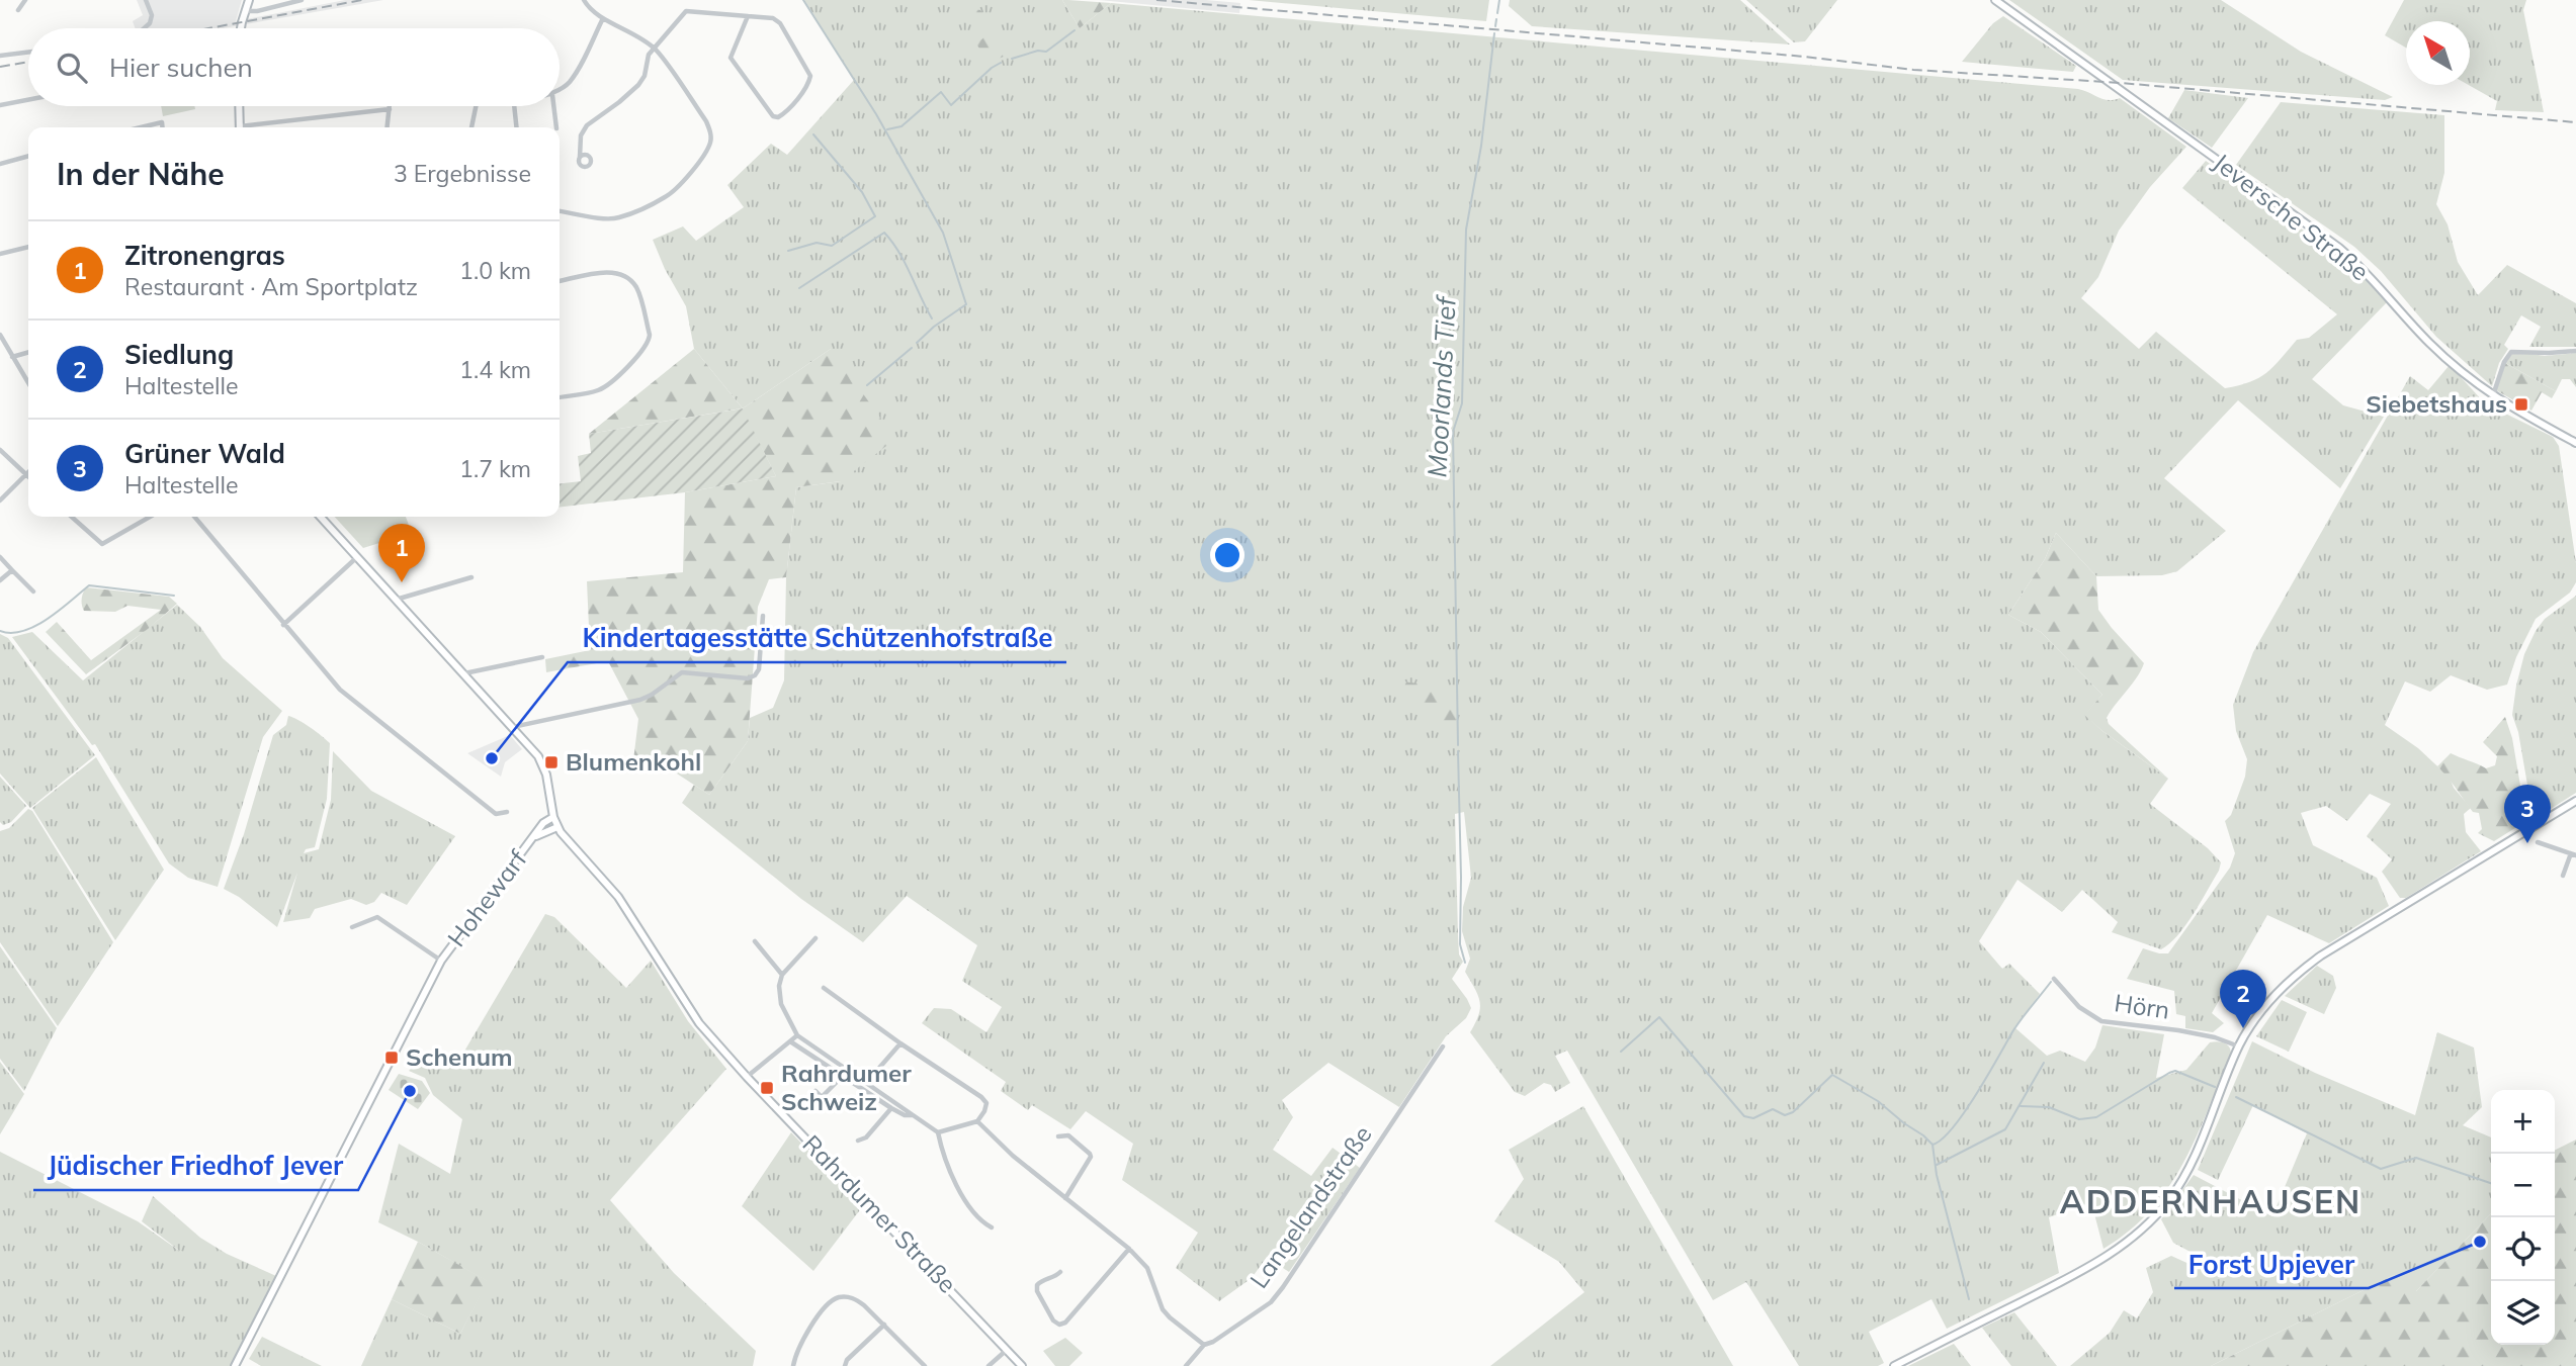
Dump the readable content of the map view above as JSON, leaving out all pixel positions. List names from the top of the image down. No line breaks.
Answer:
{"streets":{"street":["Jeversche Straße","Hohewarf","Hörn","Langelandstraße","Rahrdumer Straße"]},"crossings":[["Hohewarf","Rahrdumer Straße"]],"districts":["ADDERNHAUSEN"],"water":["Moorlands Tief"],"places":{"transit":["Siebetshaus","Blumenkohl","Schenum","Rahrdumer Schweiz"],"other":["Kindertagesstätte Schützenhofstraße","Jüdischer Friedhof Jever","Forst Upjever"]},"north":"top left","page":{"search":"Hier suchen","heading":["In der Nähe","3 Ergebnisse"],"list":[{"mark":"1","name":"Zitronengras","note":"Restaurant · Am Sportplatz","value":"1.0 km"},{"mark":"2","name":"Siedlung","note":"Haltestelle","value":"1.4 km"},{"mark":"3","name":"Grüner Wald","note":"Haltestelle","value":"1.7 km"}],"pins":["1","3","2"],"map_buttons":["+","−"]}}
